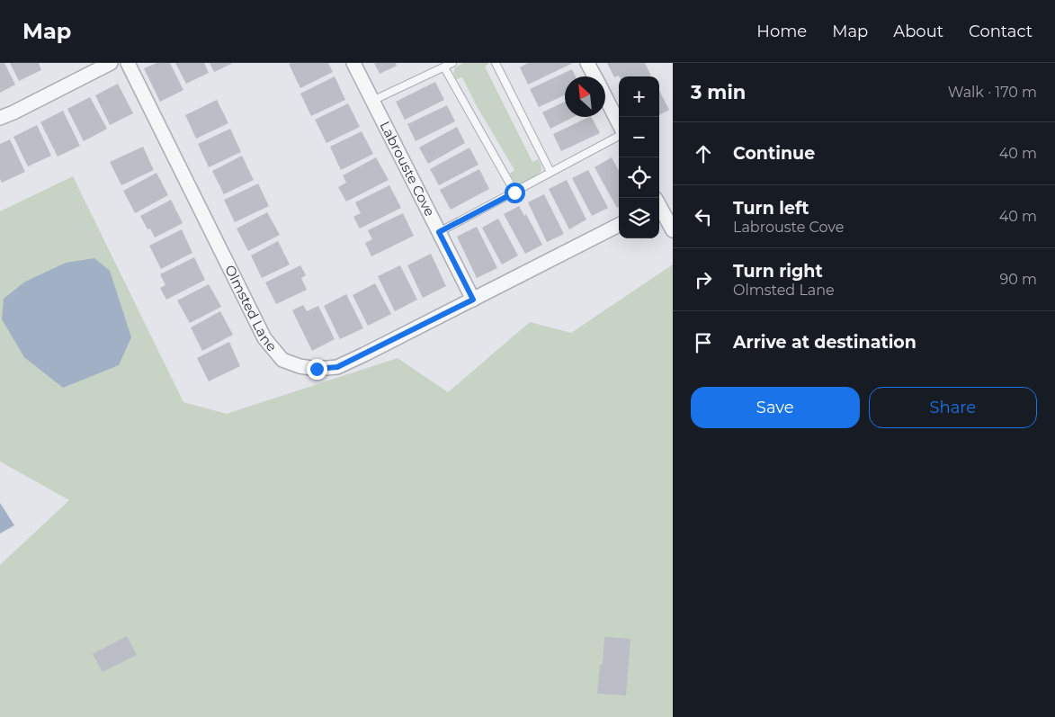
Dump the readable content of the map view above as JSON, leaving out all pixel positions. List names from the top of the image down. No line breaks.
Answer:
{"streets":{"street":["Labrouste Cove","Olmsted Lane"]},"crossings":[["Labrouste Cove","Olmsted Lane"]],"north":"top left","page":{"header":"Map","nav":["Home","Map","About","Contact"],"heading":["3 min","Walk · 170 m"],"map_buttons":["+","−"],"list":[["Continue","40 m"],["Turn left","Labrouste Cove","40 m"],["Turn right","Olmsted Lane","90 m"],"Arrive at destination"],"buttons":["Save","Share"]}}
